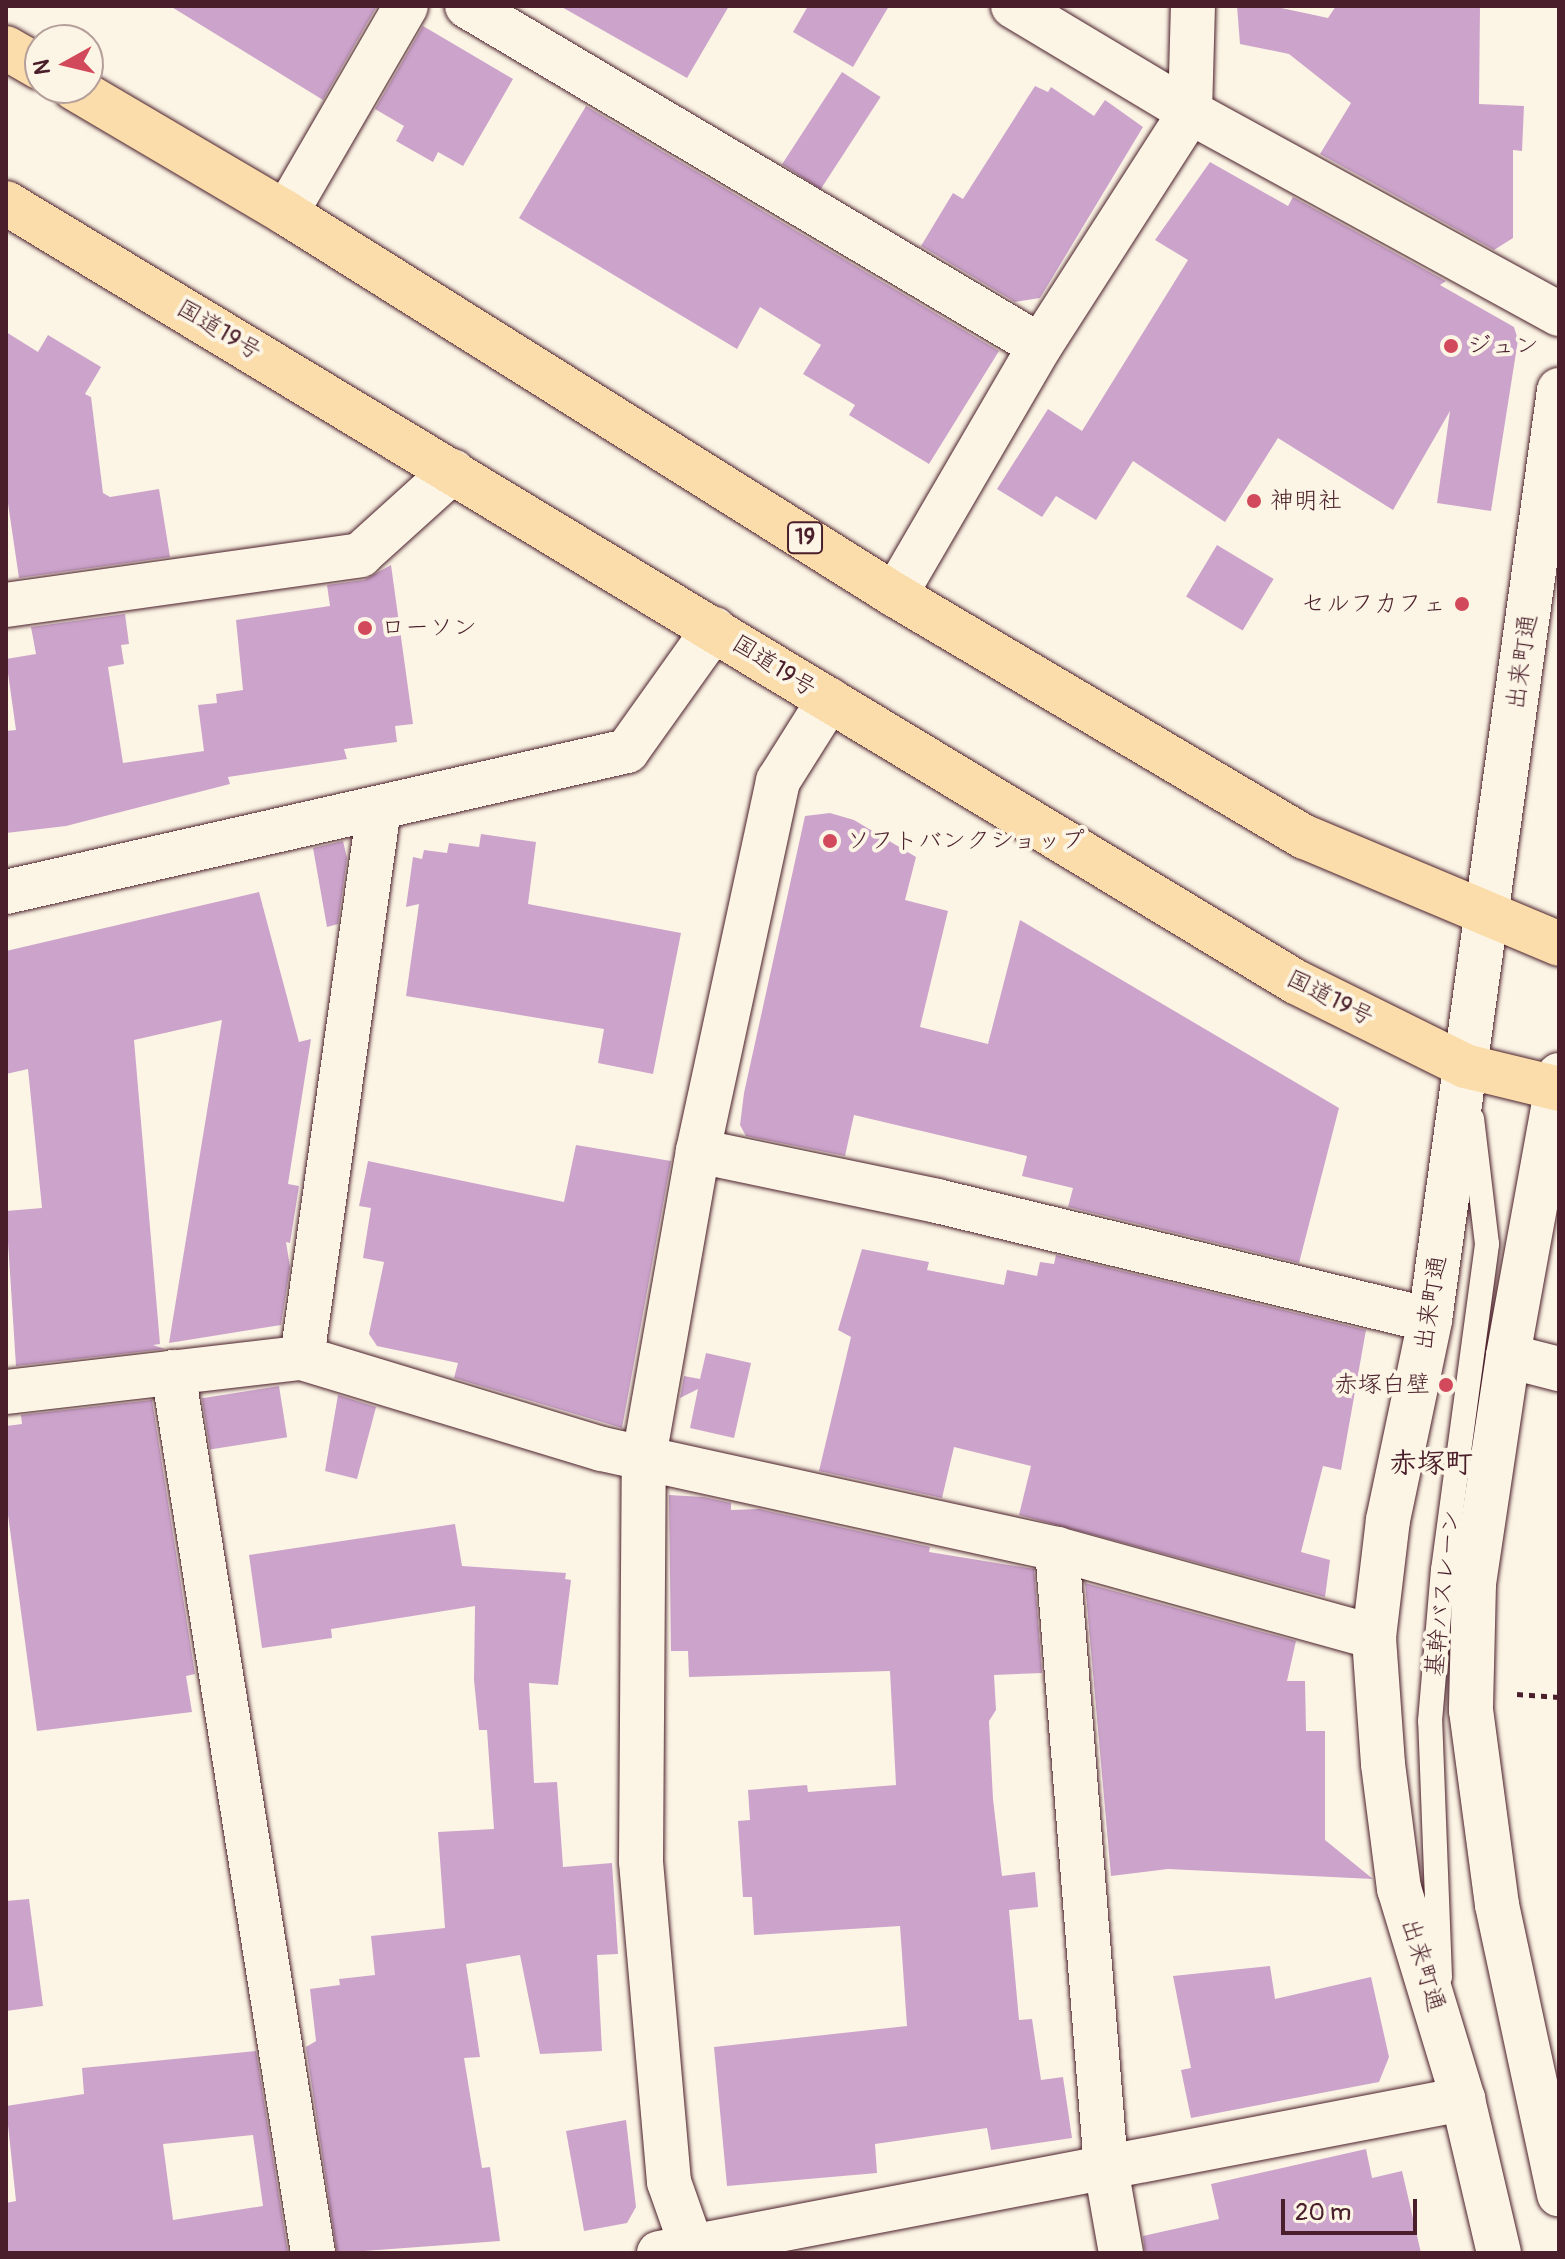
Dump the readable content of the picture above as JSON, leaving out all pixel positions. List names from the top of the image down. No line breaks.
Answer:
{"streets":{"highway":["国道19号","19"],"street":["出来町通"],"lane":["基幹バスレーン"]},"crossings":[["国道19号","出来町通"],["国道19号","基幹バスレーン"],["19","出来町通"],["出来町通","基幹バスレーン"]],"districts":["赤塚町"],"places":["ジュン","神明社","セルフカフェ","ローソン","ソフトバンクショップ","赤塚白壁"],"scale_bar":"20 m","north":"left"}
